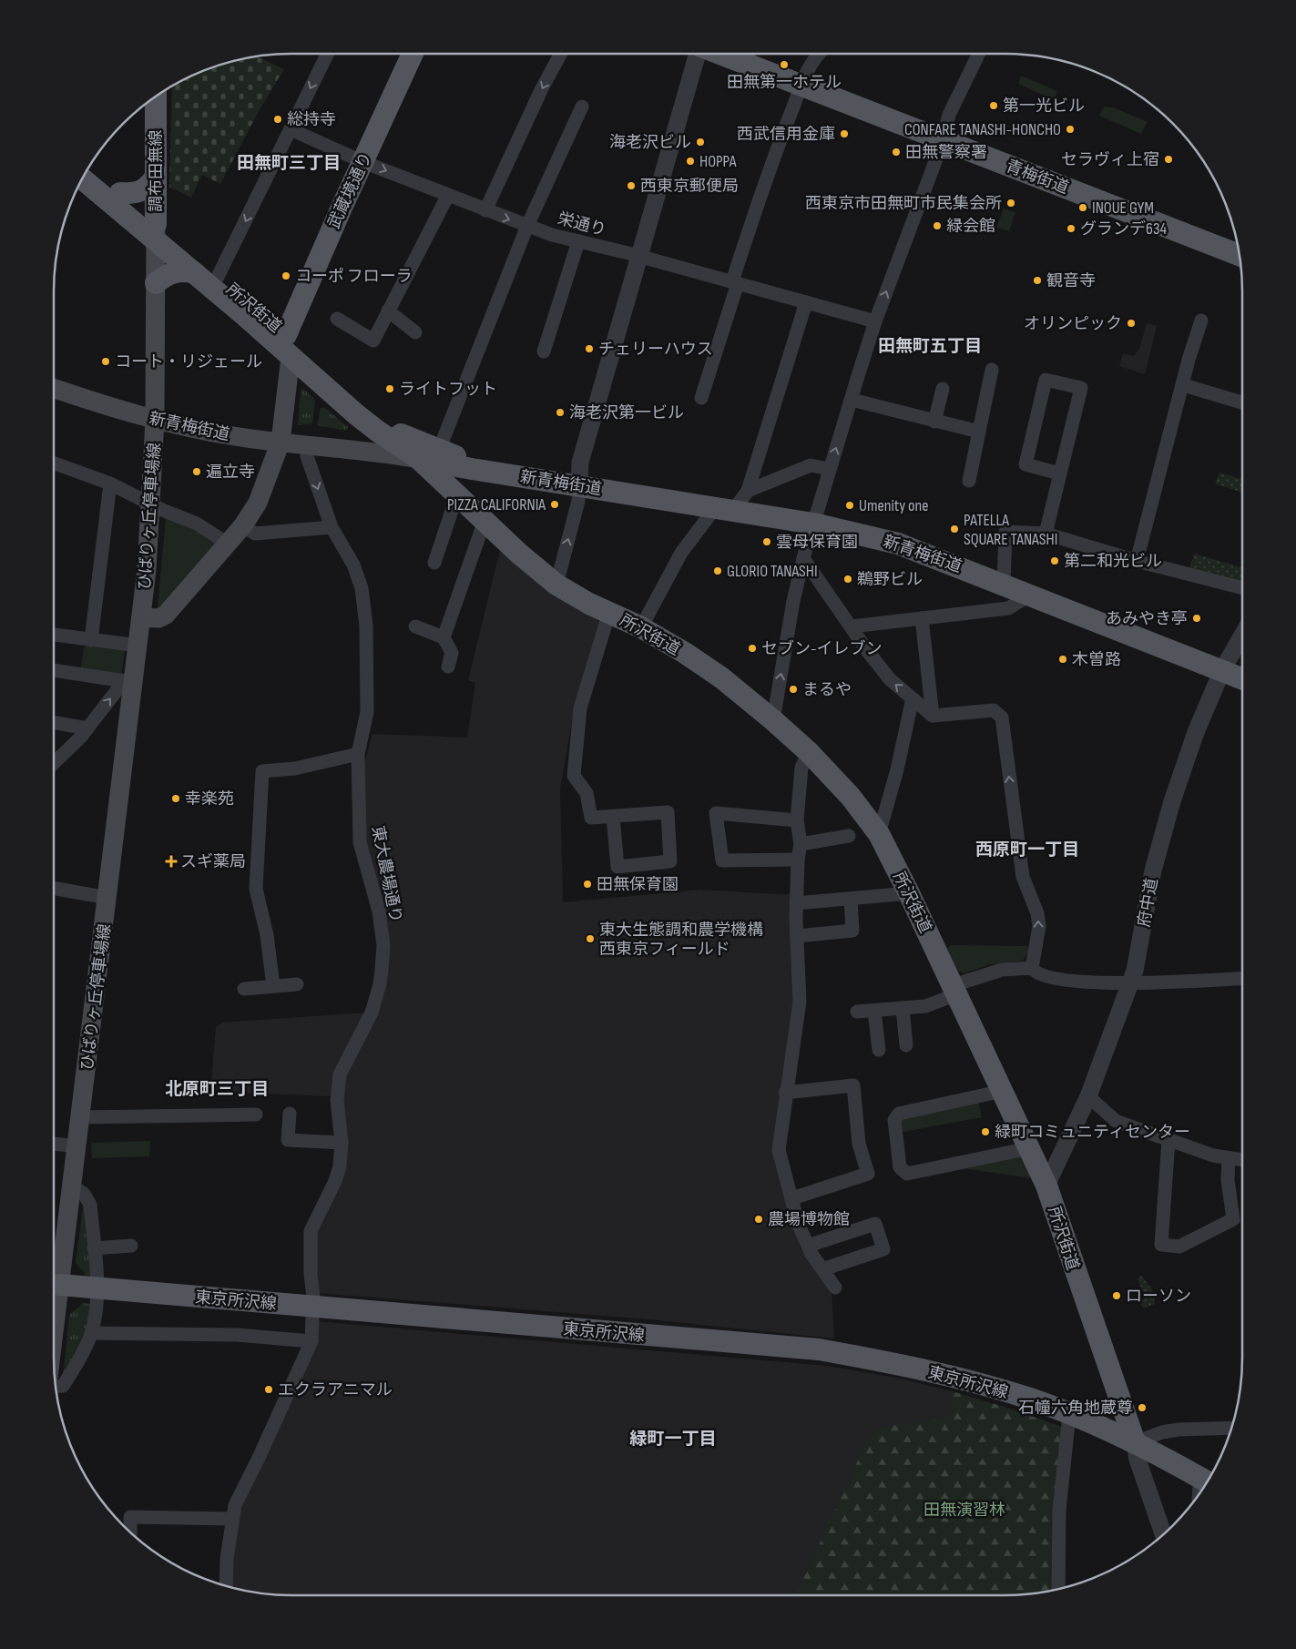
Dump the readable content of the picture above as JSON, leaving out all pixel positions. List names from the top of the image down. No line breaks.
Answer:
{"streets":{"main road":["調布田無線","青梅街道","武蔵境通り","所沢街道","新青梅街道","ひばりヶ丘停車場線","東京所沢線"],"street":["栄通り","東大農場通り","府中道"]},"crossings":[["調布田無線","所沢街道"],["調布田無線","ひばりヶ丘停車場線"],["武蔵境通り","栄通り"],["武蔵境通り","所沢街道"],["所沢街道","新青梅街道"],["所沢街道","ひばりヶ丘停車場線"],["所沢街道","府中道"],["所沢街道","東京所沢線"],["新青梅街道","ひばりヶ丘停車場線"],["新青梅街道","東大農場通り"],["新青梅街道","府中道"],["ひばりヶ丘停車場線","東京所沢線"],["東大農場通り","東京所沢線"]],"districts":["田無町三丁目","田無町五丁目","西原町一丁目","北原町三丁目","緑町一丁目"],"parks":["田無演習林"],"places":{"other":["田無第一ホテル","第一光ビル","総持寺","CONFARE TANASHI-HONCHO","西武信用金庫","海老沢ビル","田無警察署","セラヴィ上宿","HOPPA","西東京郵便局","西東京市田無町市民集会所","INOUE GYM","緑会館","グランデ634","コーポ フローラ","観音寺","オリンピック","チェリーハウス","コート・リジェール","ライトフット","海老沢第一ビル","遍立寺","PIZZA CALIFORNIA","Umenity one","PATELLA SQUARE TANASHI","雲母保育園","第二和光ビル","GLORIO TANASHI","鵜野ビル","あみやき亭","セブン-イレブン","木曽路","まるや","幸楽苑","田無保育園","東大生態調和農学機構 西東京フィールド","緑町コミュニティセンター","農場博物館","ローソン","エクラアニマル","石幢六角地蔵尊"],"health":["スギ薬局"]}}
